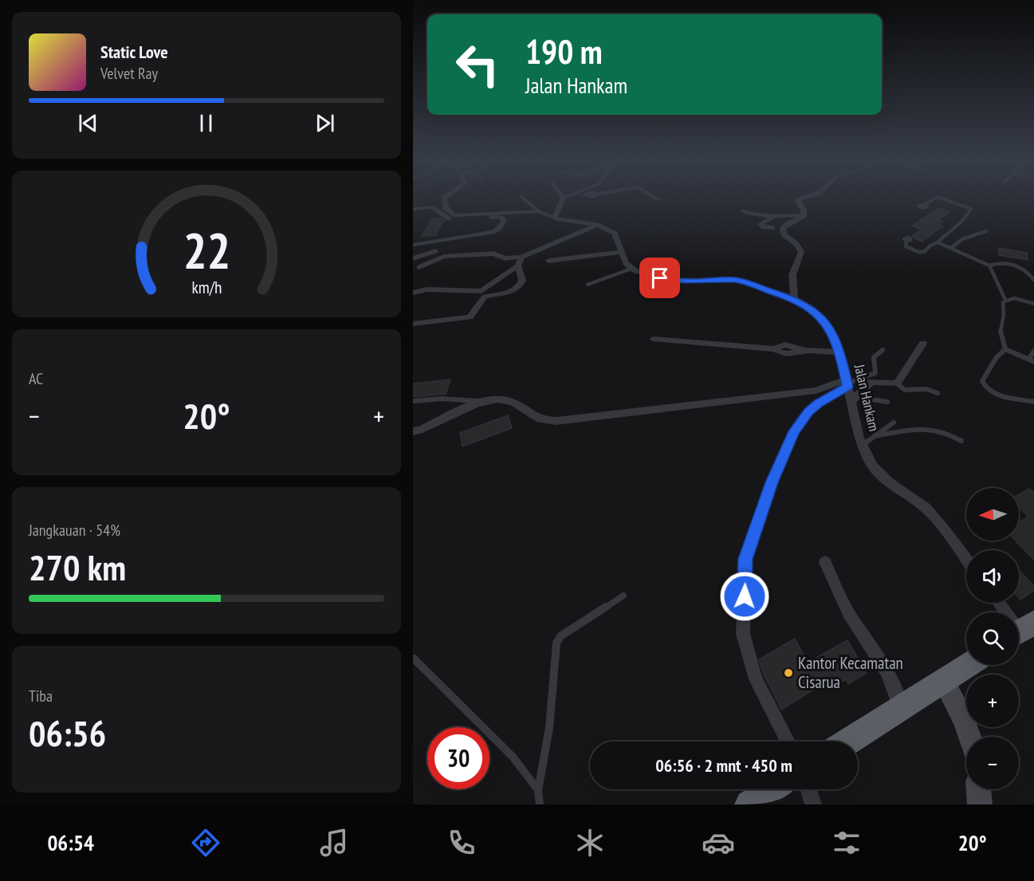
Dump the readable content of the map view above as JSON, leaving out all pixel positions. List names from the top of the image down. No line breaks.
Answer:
{"streets":{"street":["Jalan Hankam"]},"places":["Kantor Kecamatan Cisarua"],"north":"left","page":{"turn":["190 m","Jalan Hankam"],"song":["Static Love","Velvet Ray"],"tile":["AC",["Jangkauan · 54%","270 km"],["Tiba","06:56"]],"heat":["−","20°","+"],"map_buttons":["+","−"],"limit":"30","trip":"06:56 · 2 mnt · 450 m","tabs":["06:54","20°"],"gauge":["22","km/h"]}}
